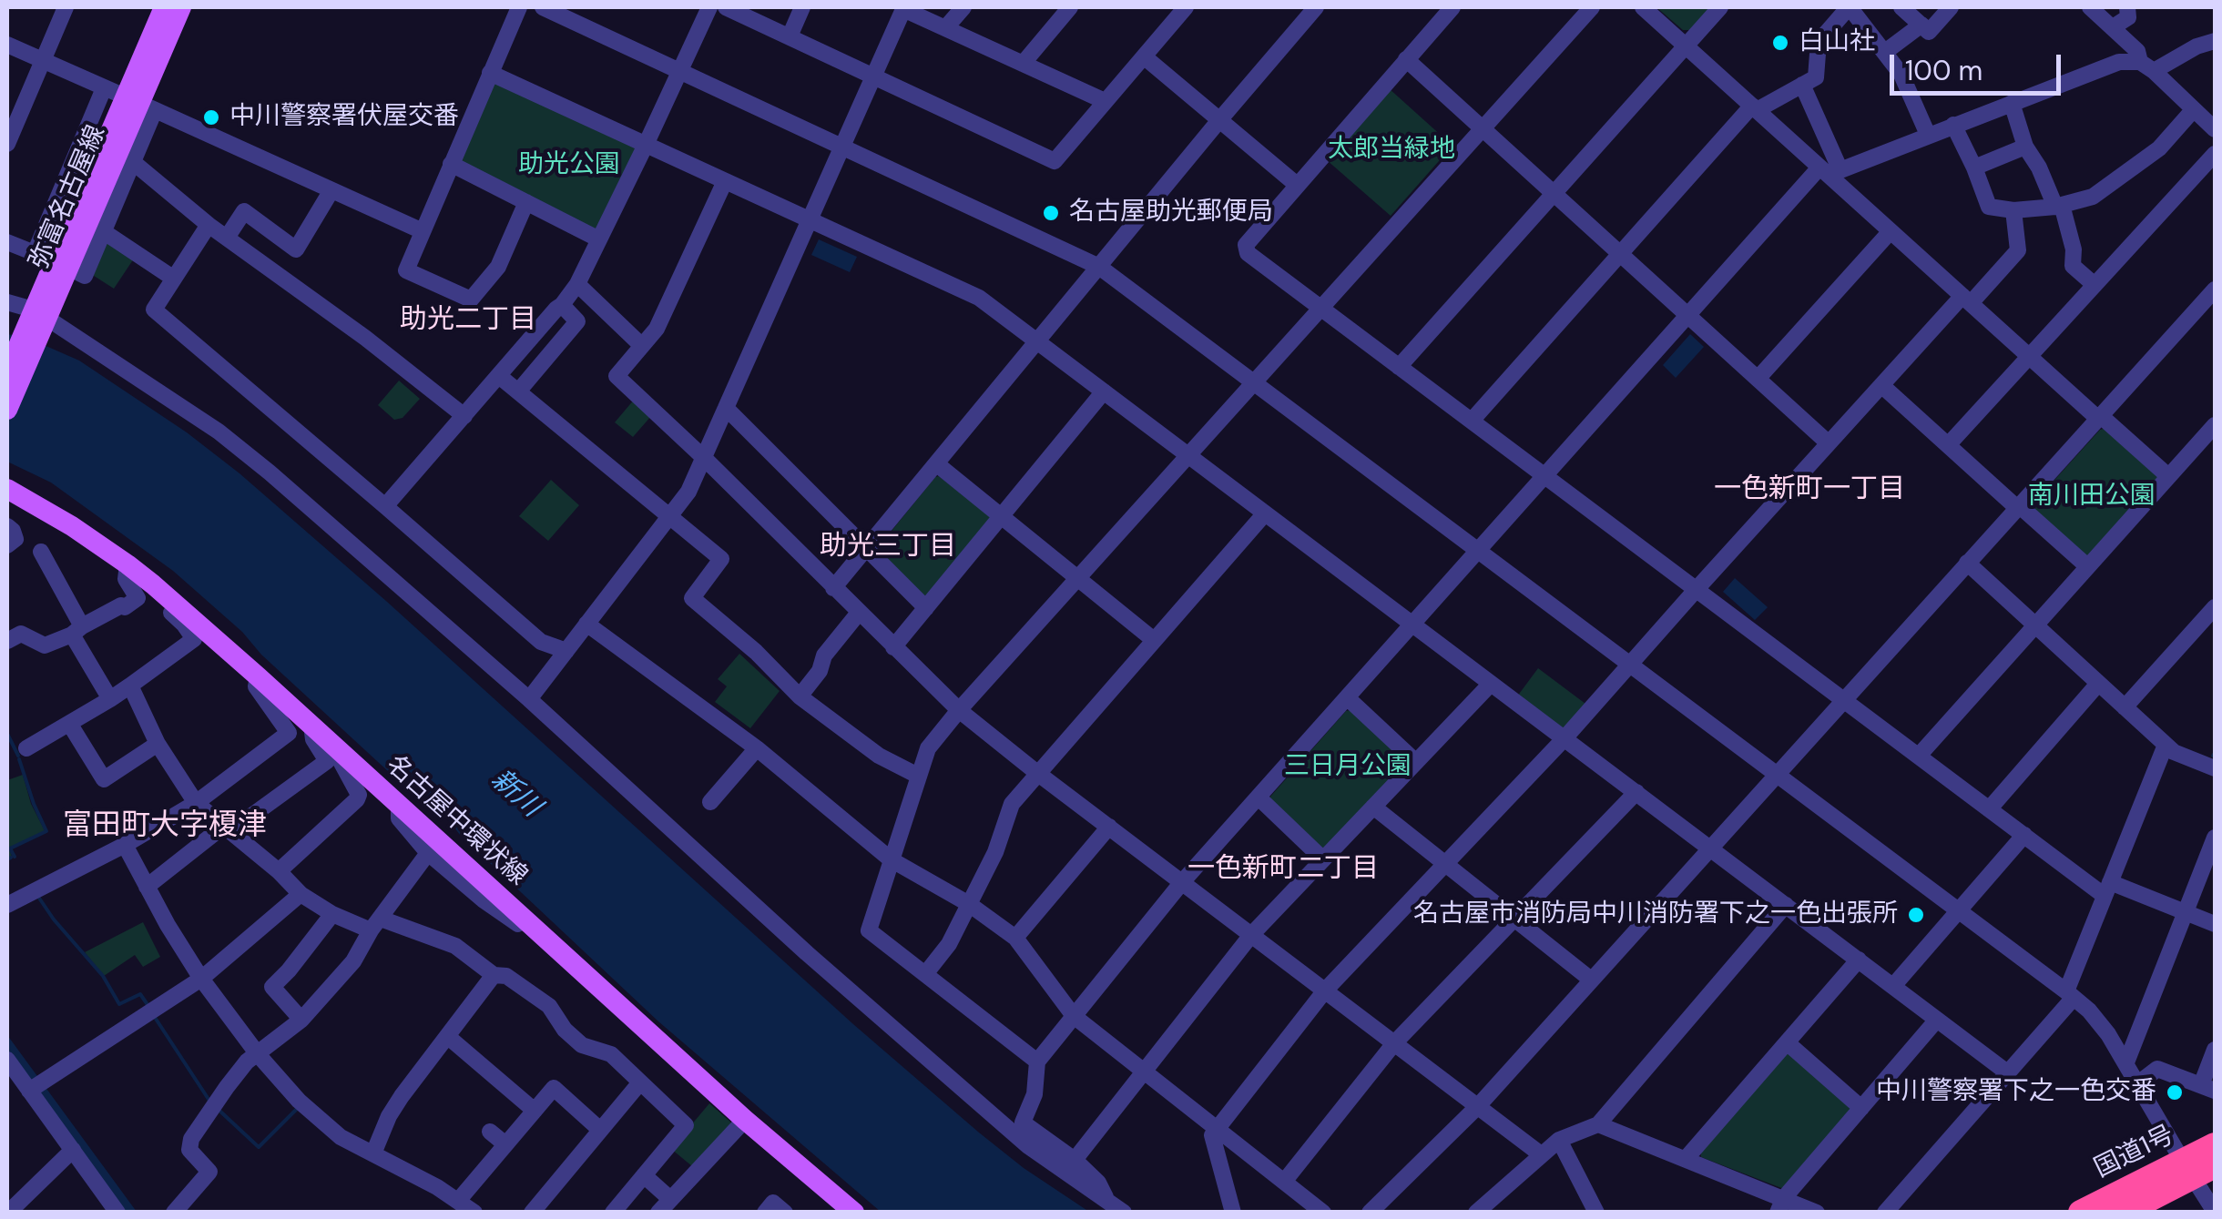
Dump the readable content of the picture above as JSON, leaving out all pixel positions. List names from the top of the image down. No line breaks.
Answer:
{"streets":{"highway":["国道1号"],"main road":["弥富名古屋線","名古屋中環状線"]},"districts":["助光二丁目","一色新町一丁目","助光三丁目","富田町大字榎津","一色新町二丁目"],"water":["新川"],"parks":["太郎当緑地","助光公園","南川田公園","三日月公園"],"places":["白山社","中川警察署伏屋交番","名古屋助光郵便局","名古屋市消防局中川消防署下之一色出張所","中川警察署下之一色交番"],"scale_bar":"100 m"}
